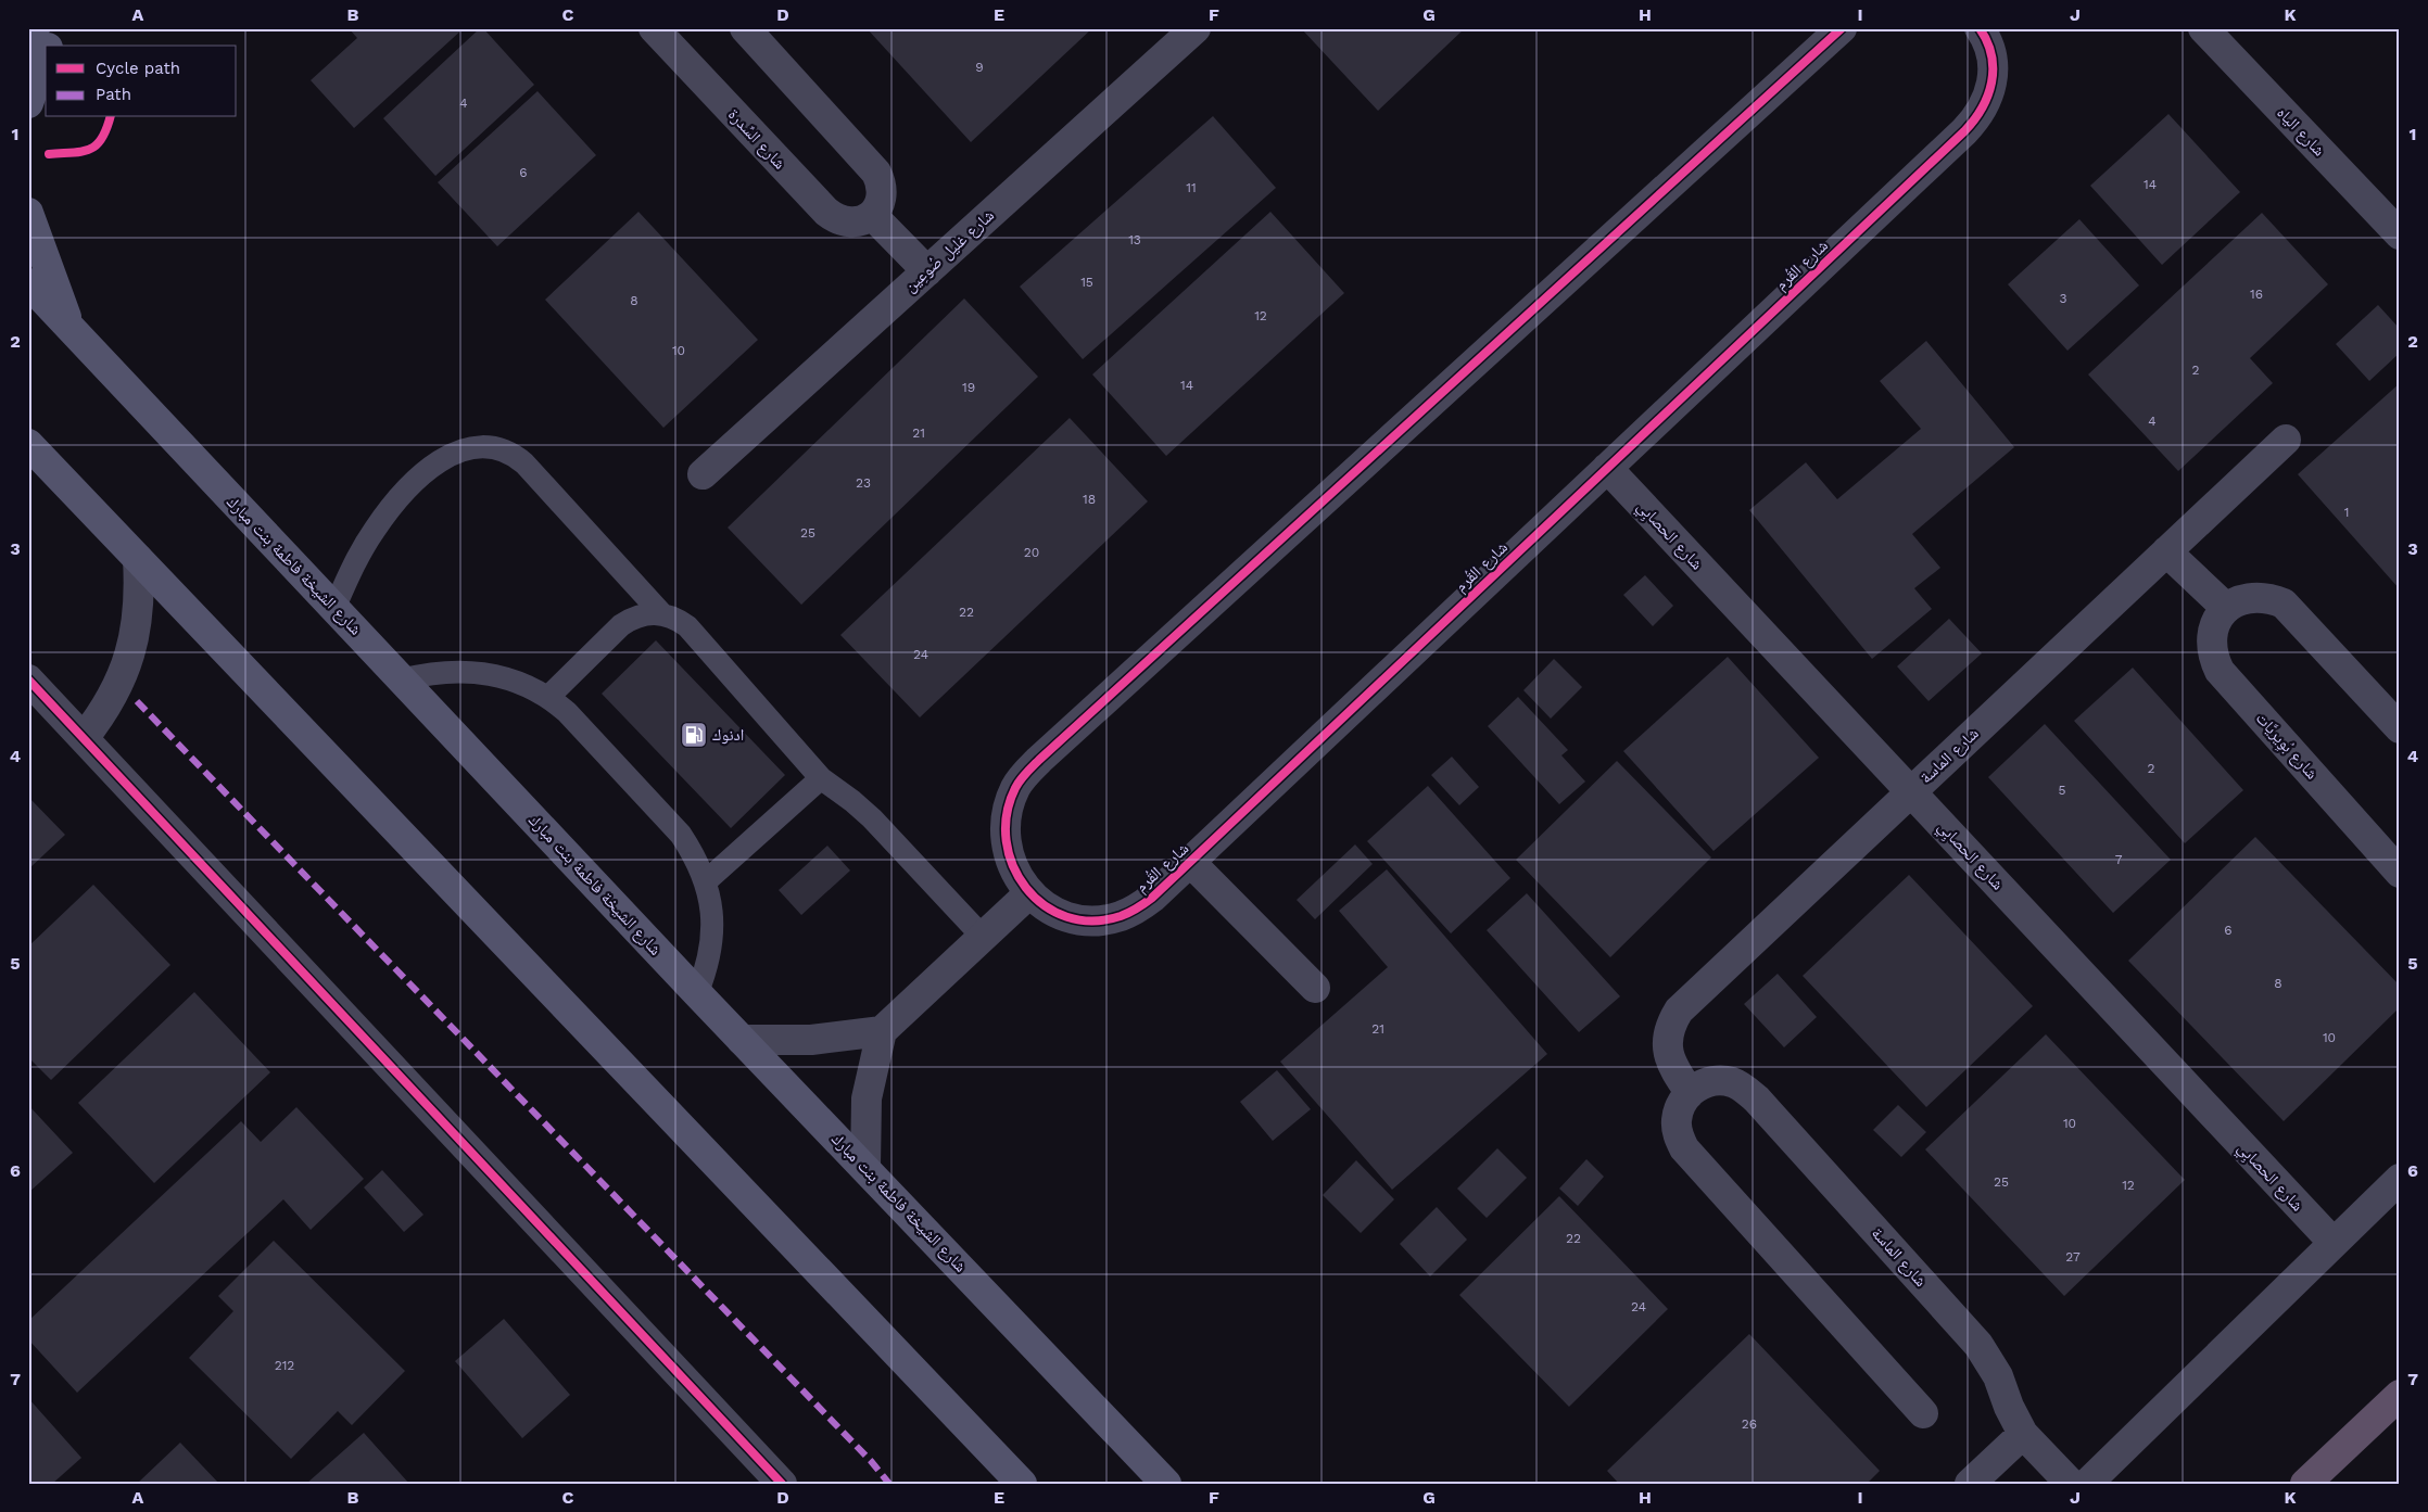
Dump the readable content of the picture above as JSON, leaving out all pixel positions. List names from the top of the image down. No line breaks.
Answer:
{"streets":{"main road":["شارع الشيخة فاطمة بنت مبارك"],"street":["شارع الياه","شارع السِّدرة","شارع غليل صُوعِين","شارع القُرم","شارع الحصابِي","شارع بُوِيريَّات","شارع الماسة"]},"crossings":[["شارع القُرم","شارع الحصابِي"],["شارع الحصابِي","شارع الماسة"]],"places":{"fuel station":["ادنوك"]},"house_numbers":["9","4","6","14","11","13","15","16","3","8","12","10","2","14","19","4","21","23","18","1","25","20","22","24","2","5","7","6","8","21","10","10","25","12","22","27","24","212","26"],"legend":["Cycle path","Path"],"grid":{"columns":["A","B","C","D","E","F","G","H","I","J","K"],"rows":["1","2","3","4","5","6","7"]}}
